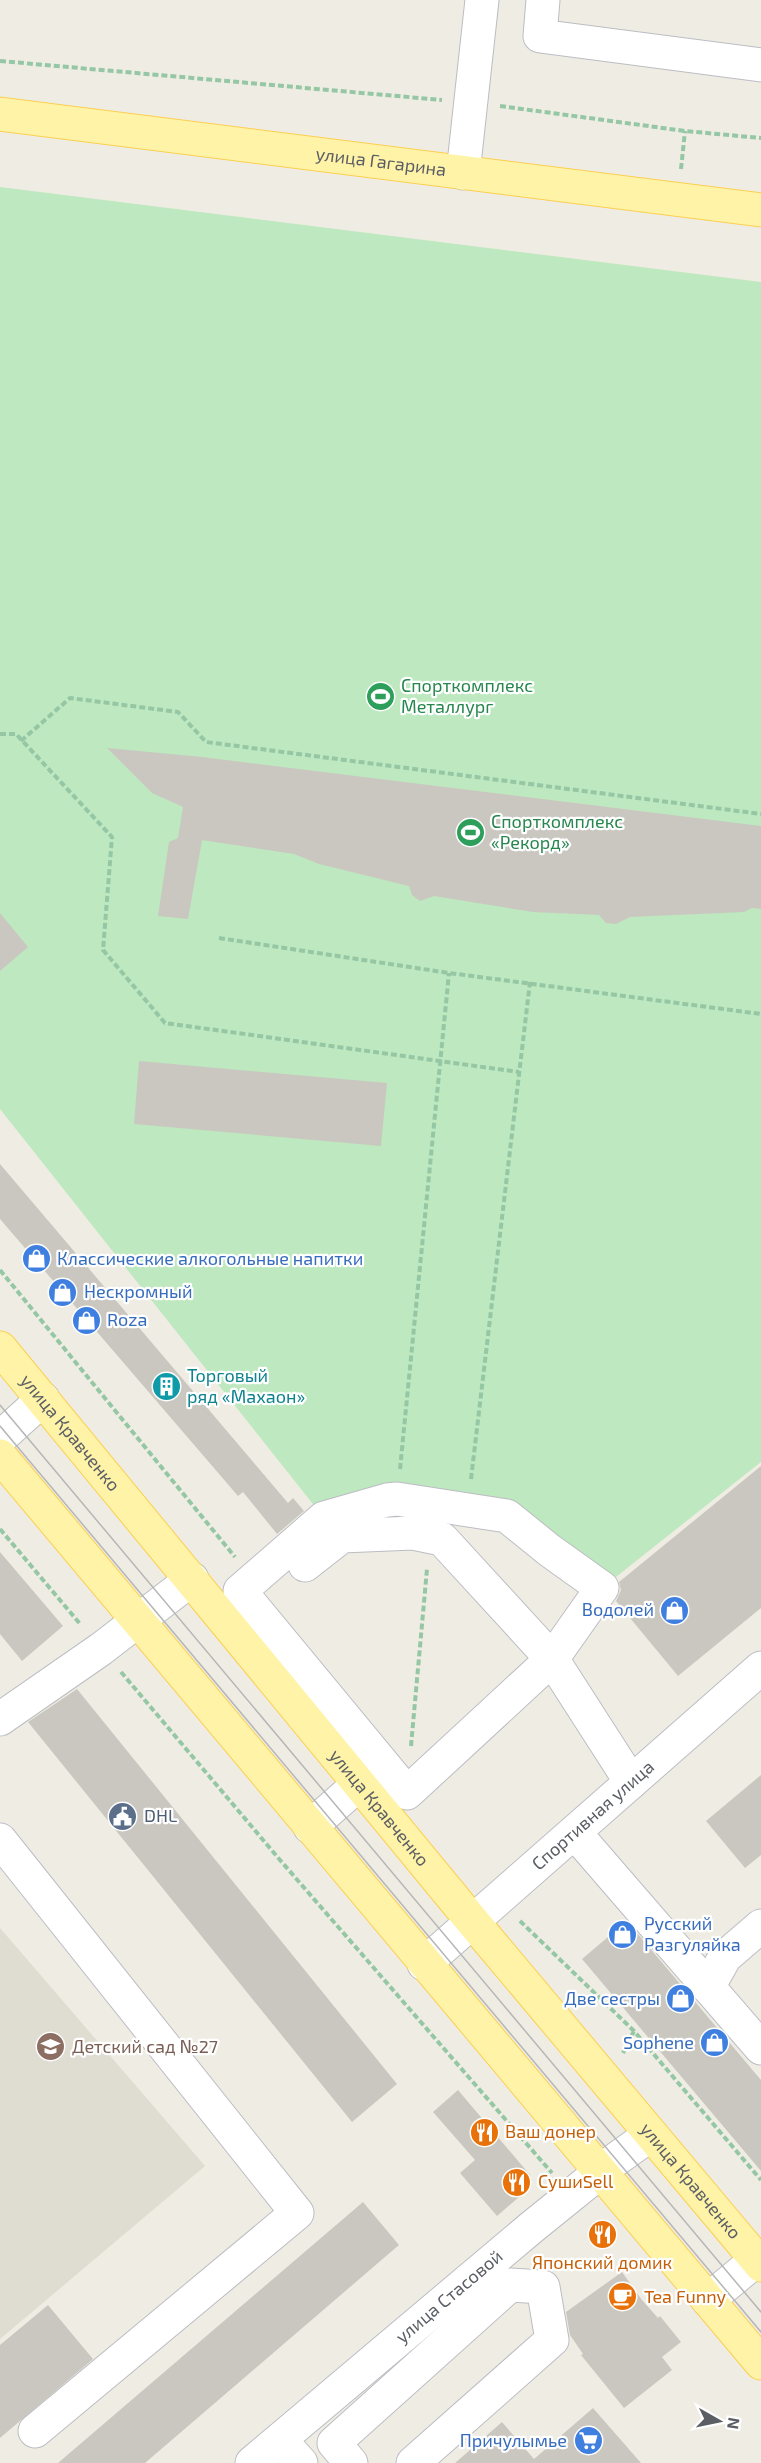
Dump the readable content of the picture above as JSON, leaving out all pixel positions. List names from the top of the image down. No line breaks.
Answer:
{"streets":{"main road":["улица Гагарина","улица Кравченко"],"street":["Спортивная улица","улица Стасовой"]},"crossings":[["улица Кравченко","Спортивная улица"],["улица Кравченко","улица Стасовой"]],"places":{"sports":["Спорткомплекс Металлург","Спорткомплекс «Рекорд»"],"shop":["Классические алкогольные напитки","Нескромный","Roza","Водолей","Русский Разгуляйка","Две сестры","Sophene"],"building":["Торговый ряд «Махаон»"],"public building":["DHL"],"school or university":["Детский сад №27"],"restaurant":["Ваш донер","СушиSell","Японский домик"],"cafe":["Tea Funny"],"supermarket":["Причулымье"]},"north":"right"}
